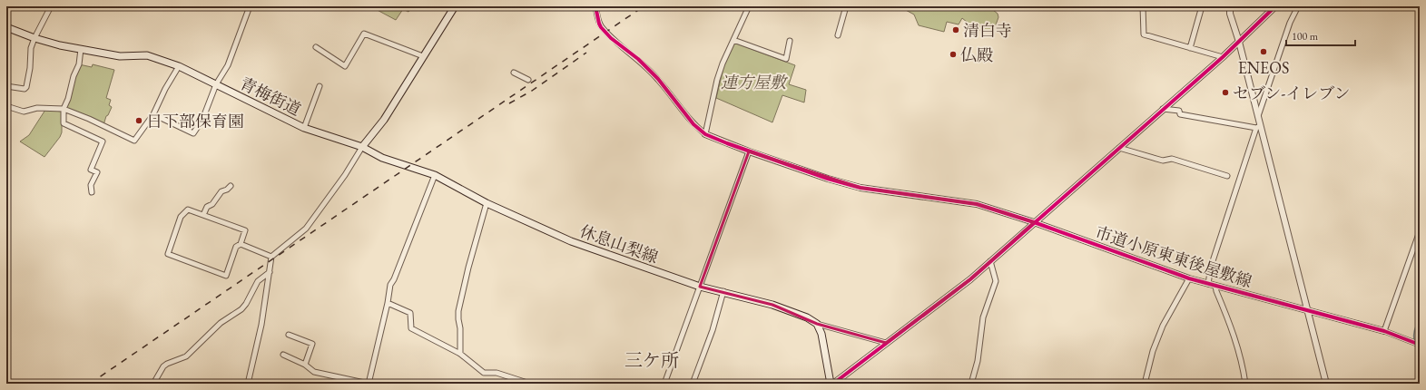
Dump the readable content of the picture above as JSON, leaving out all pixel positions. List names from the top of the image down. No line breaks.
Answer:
{"streets":{"main road":["青梅街道","休息山梨線"],"street":["市道小原東東後屋敷線"]},"crossings":[["青梅街道","休息山梨線"]],"districts":["三ケ所"],"parks":["連方屋敷"],"places":["清白寺","ENEOS","仏殿","セブン-イレブン","日下部保育園"],"scale_bar":"100 m"}
